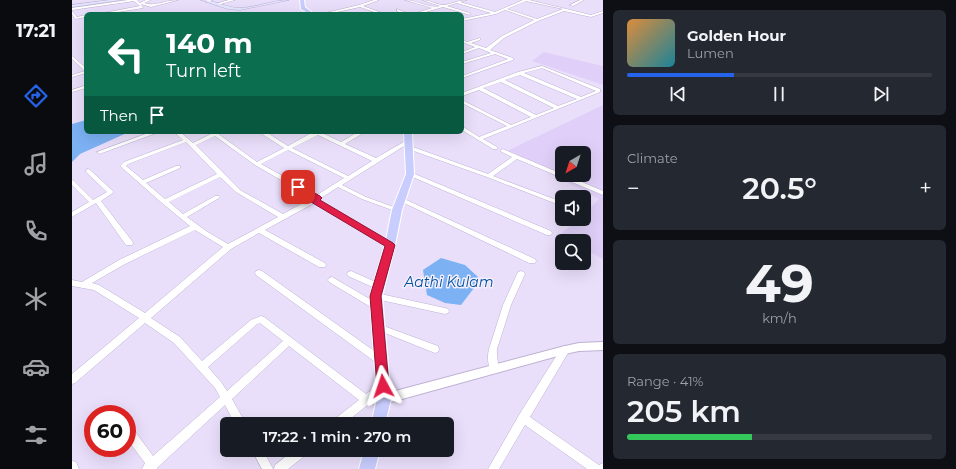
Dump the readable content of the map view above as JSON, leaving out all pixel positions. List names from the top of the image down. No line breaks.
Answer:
{"water":["Aathi Kulam"],"north":"bottom left","page":{"tabs":"17:21","turn":["140 m","Turn left"],"song":["Golden Hour","Lumen"],"then":"Then","tile":["Climate",["49","km/h"],["Range · 41%","205 km"]],"heat":["−","20.5°","+"],"limit":"60","trip":"17:22 · 1 min · 270 m"}}
